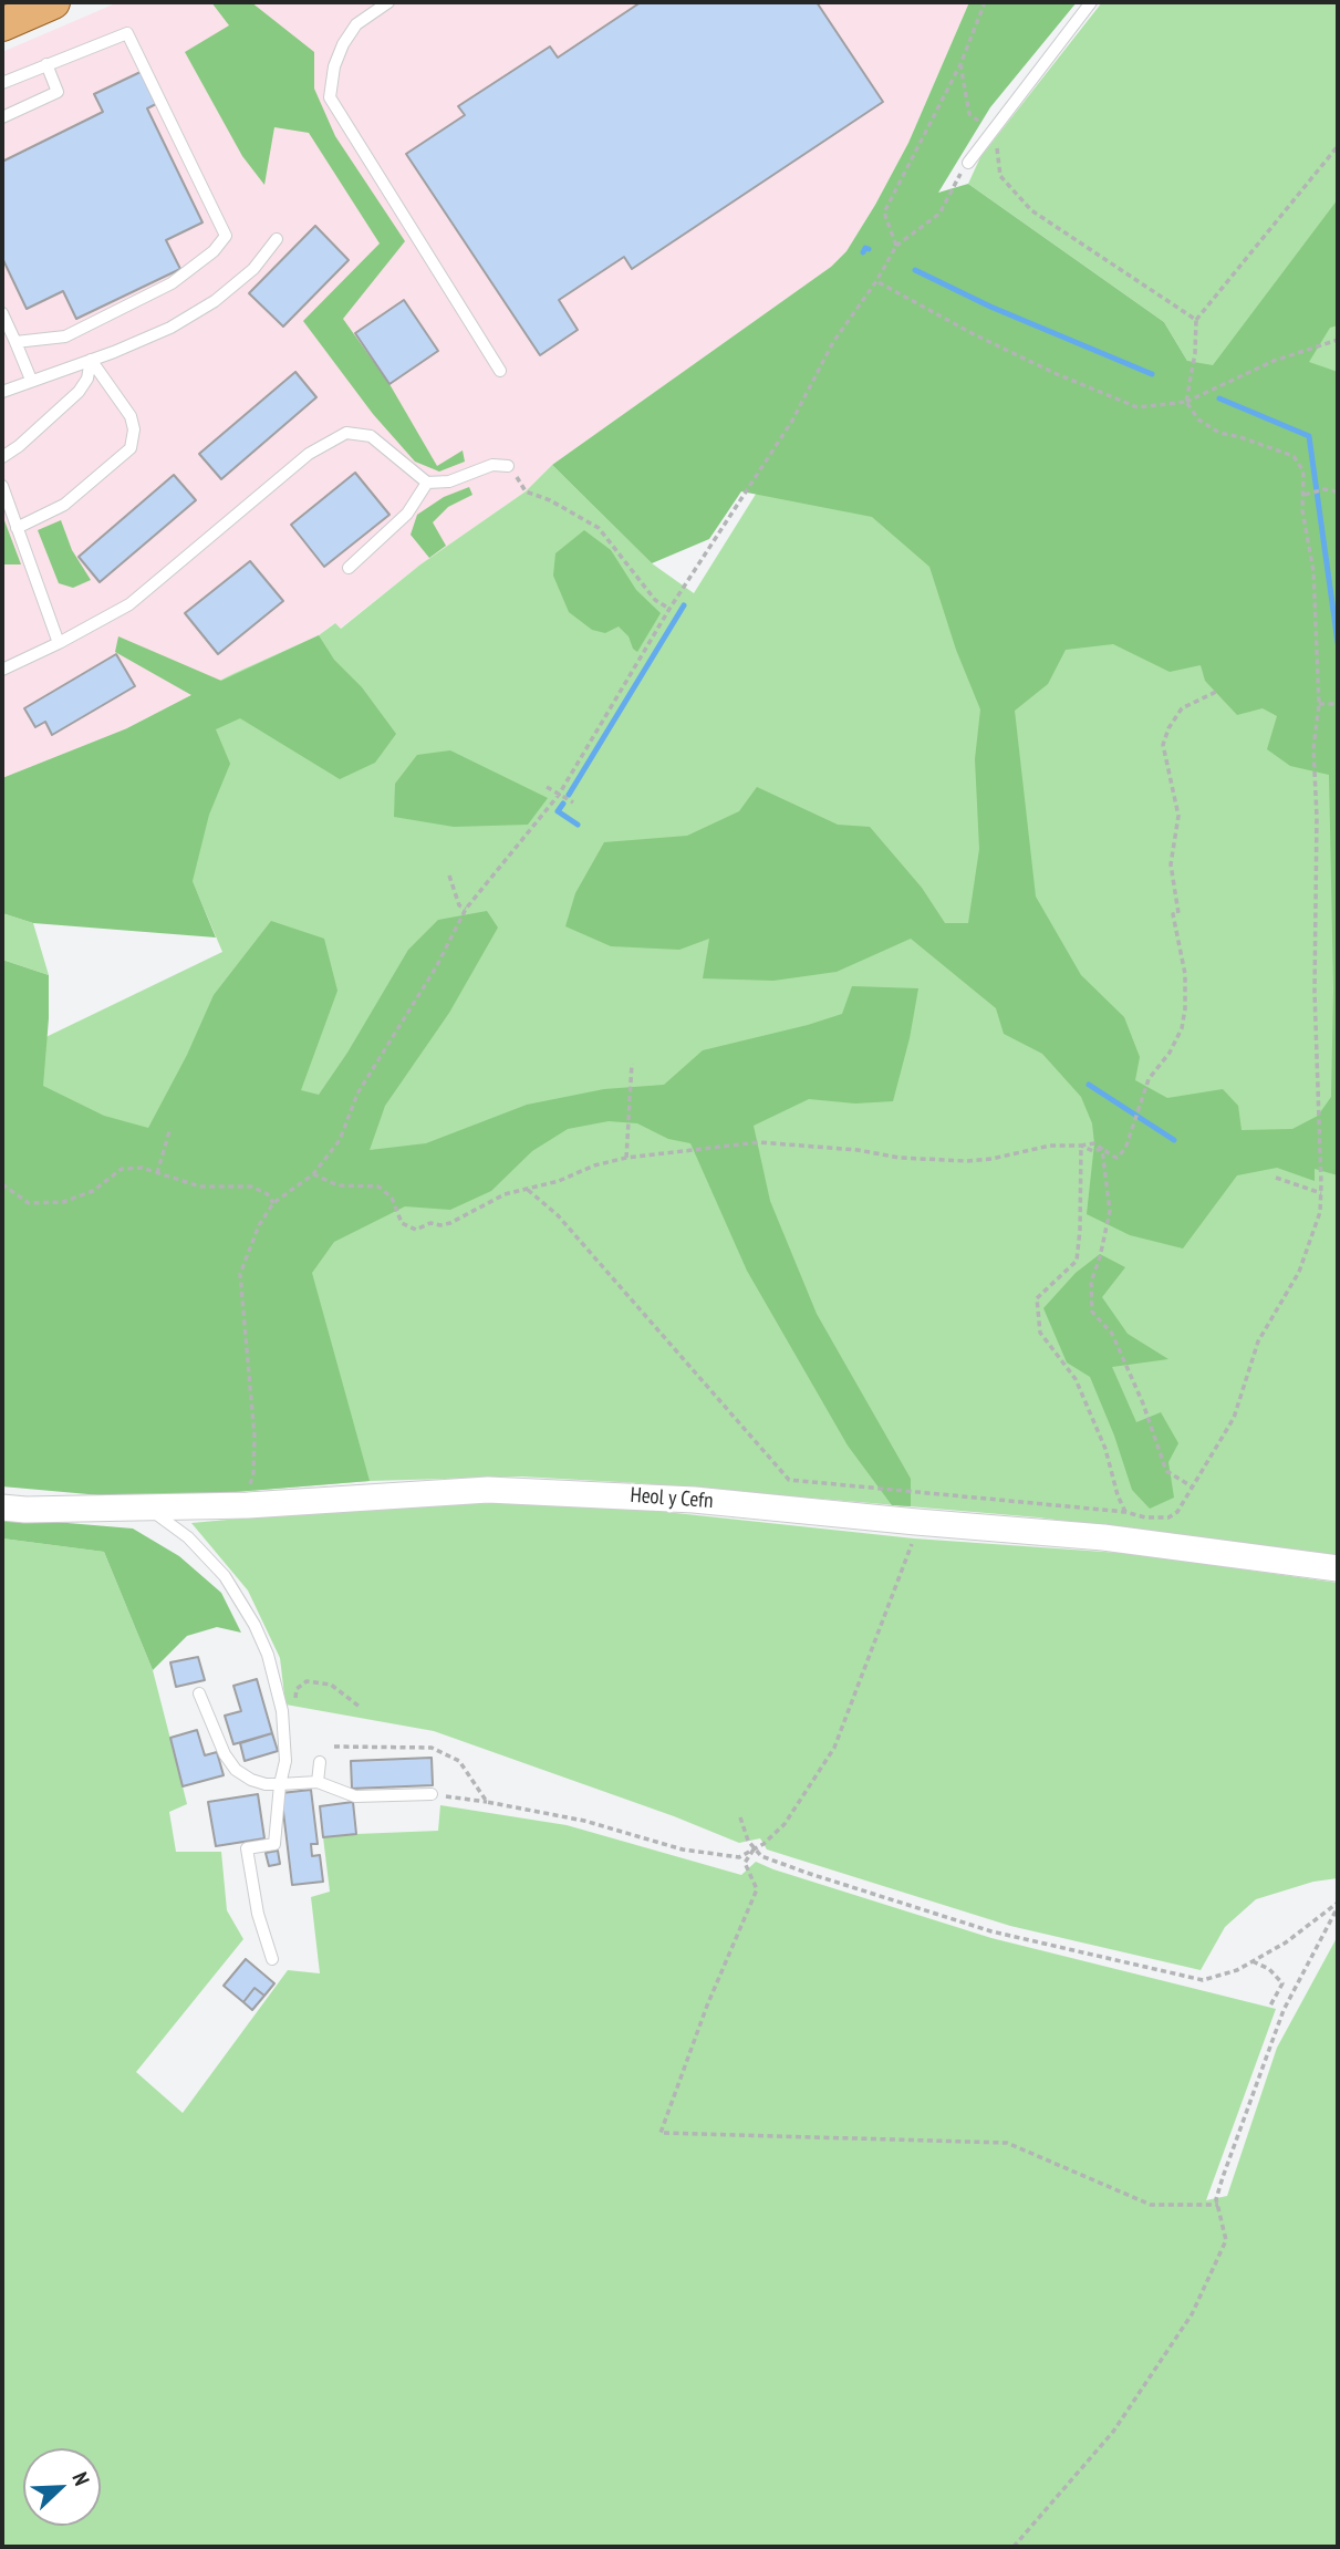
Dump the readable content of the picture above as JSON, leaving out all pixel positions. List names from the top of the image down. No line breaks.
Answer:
{"streets":{"street":["Heol y Cefn"]},"north":"top right"}
